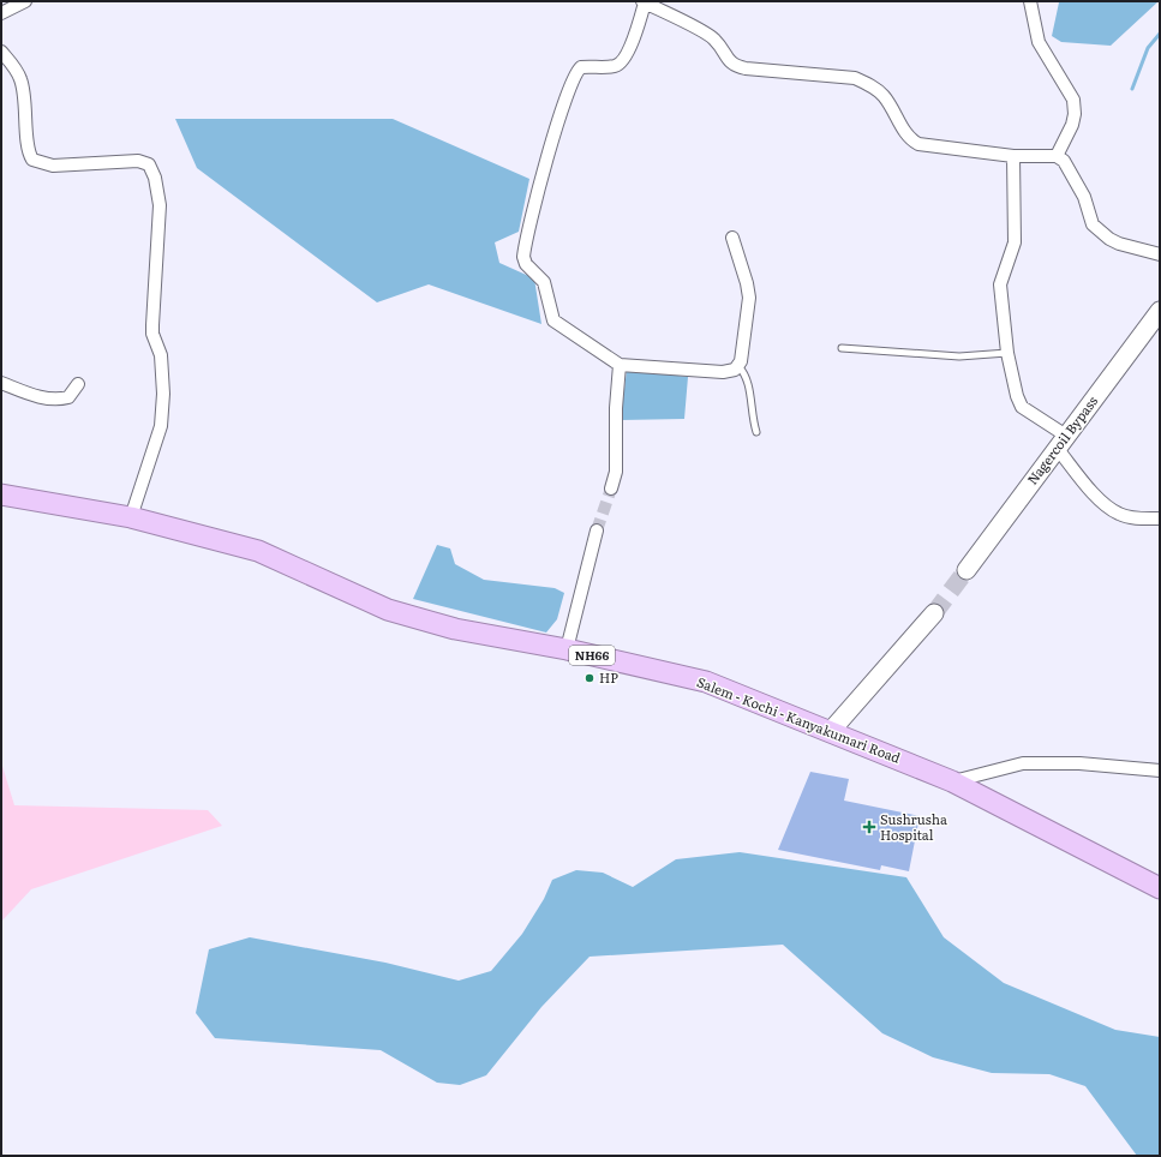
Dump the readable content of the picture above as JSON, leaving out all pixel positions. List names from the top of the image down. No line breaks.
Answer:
{"streets":{"highway":["NH66","Salem - Kochi - Kanyakumari Road"],"main road":["Nagercoil Bypass"]},"places":{"other":["HP"],"health":["Sushrusha Hospital"]}}
